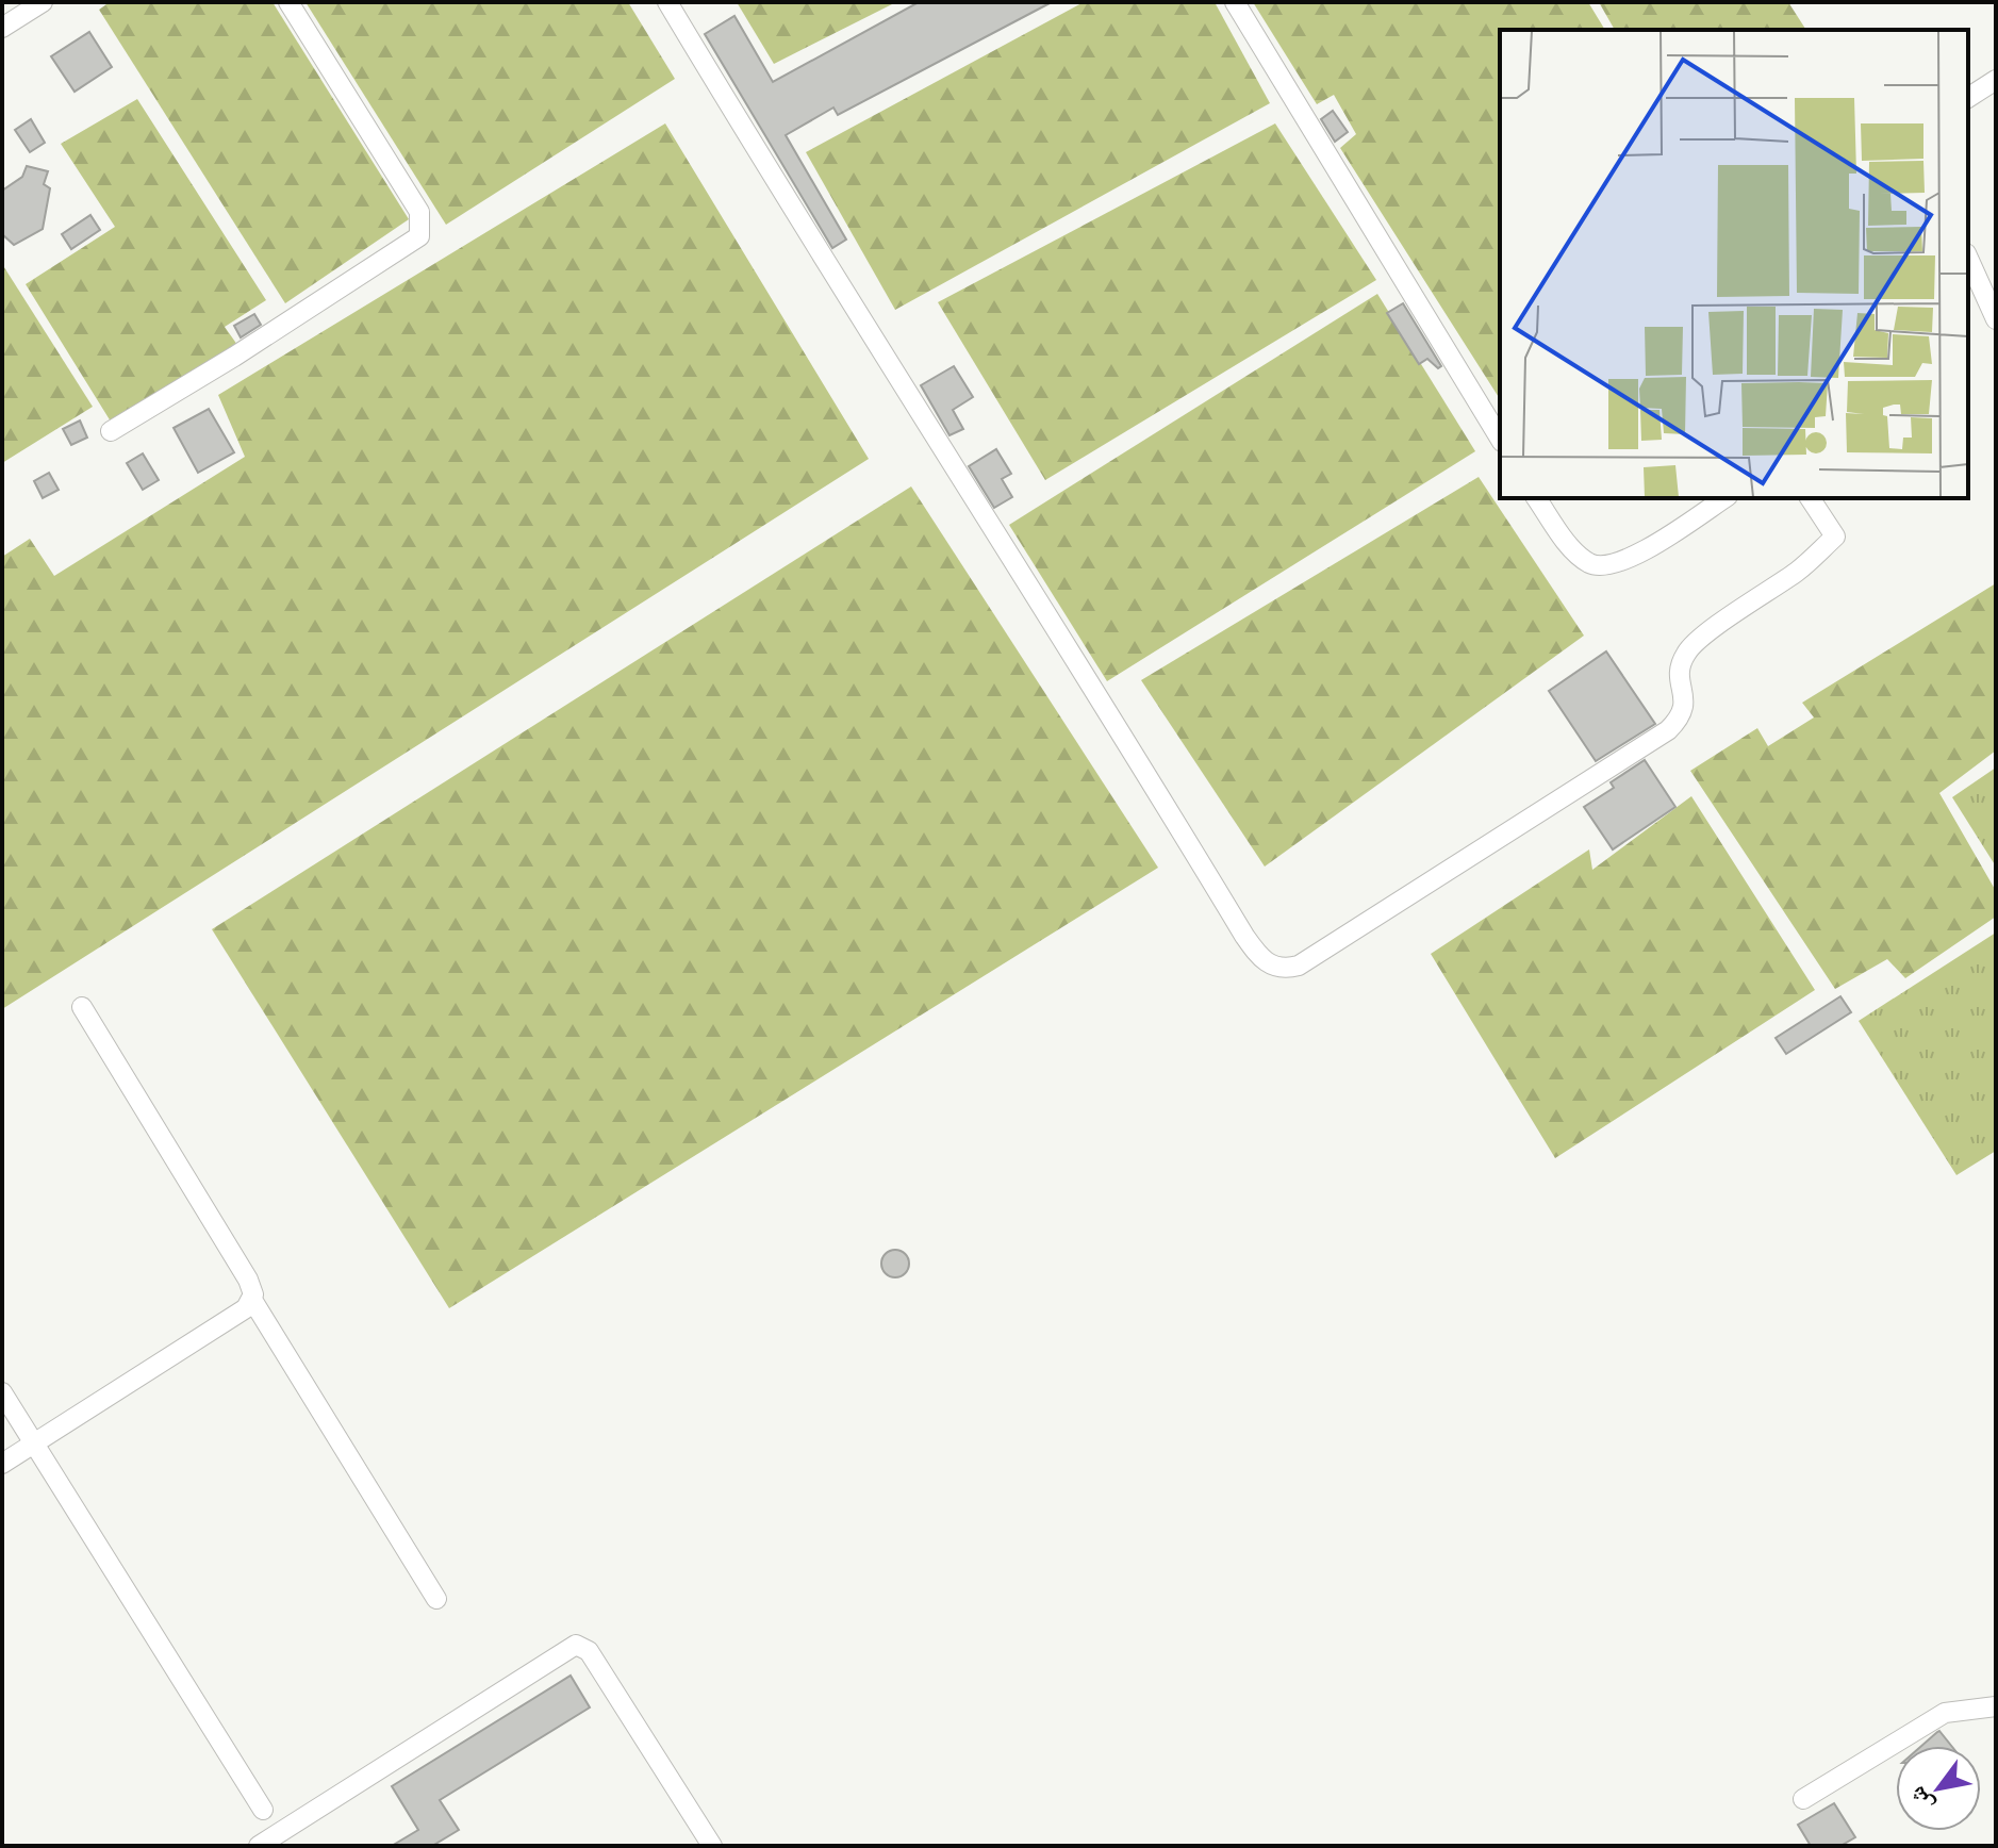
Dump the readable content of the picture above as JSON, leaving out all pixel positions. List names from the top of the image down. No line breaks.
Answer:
{"north":"bottom left"}
